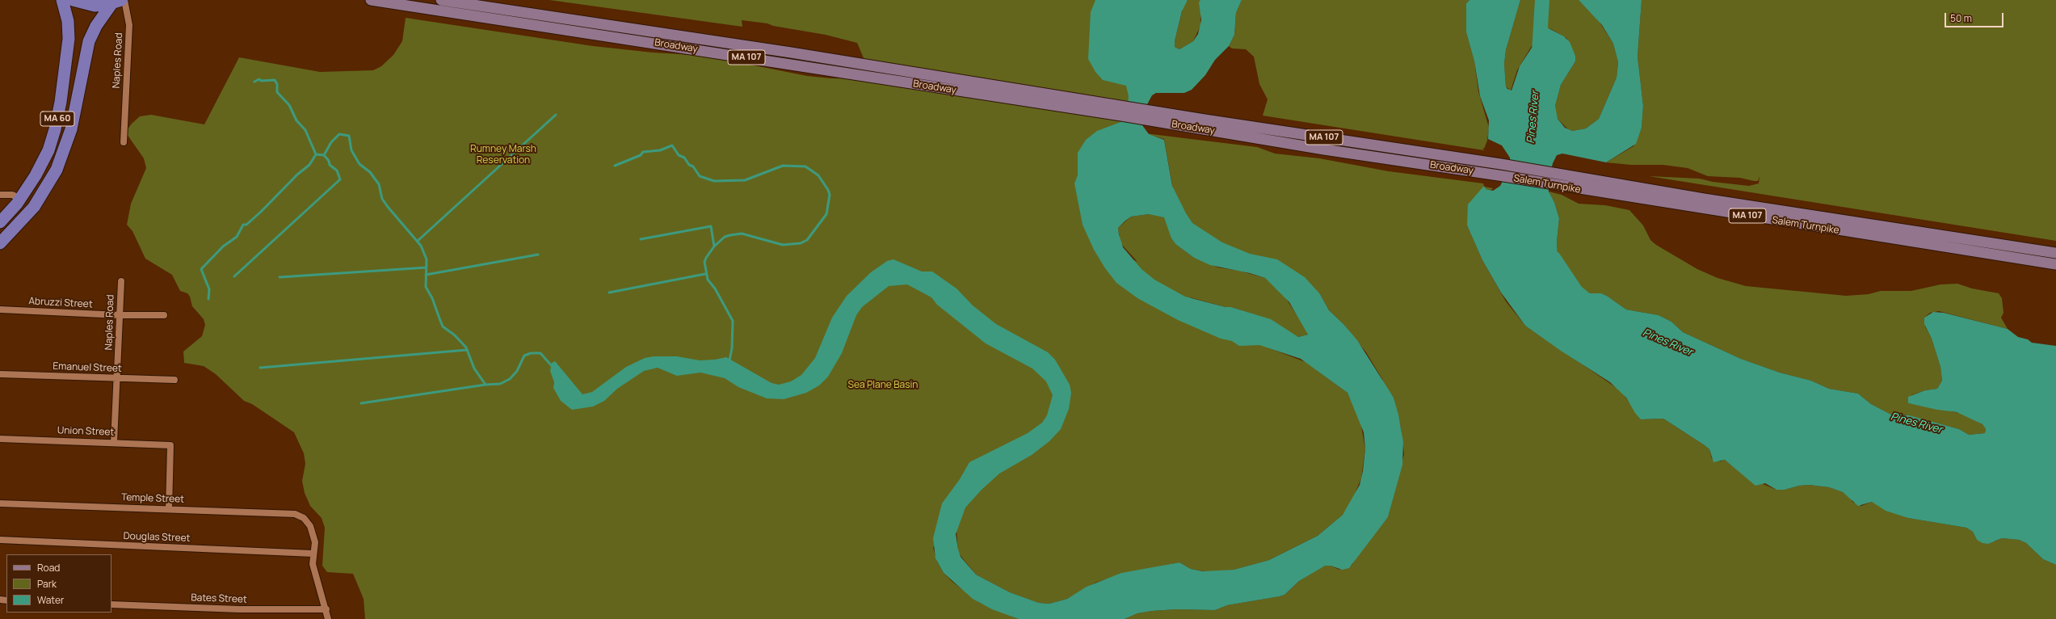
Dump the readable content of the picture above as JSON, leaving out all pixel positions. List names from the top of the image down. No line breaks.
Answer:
{"streets":{"highway":["MA 60"],"main road":["Broadway","MA 107","Salem Turnpike"],"street":["Naples Road","Abruzzi Street","Emanuel Street","Union Street","Temple Street","Douglas Street","Bates Street"]},"crossings":[["Broadway","Salem Turnpike"],["Naples Road","Abruzzi Street"],["Naples Road","Emanuel Street"],["Naples Road","Union Street"],["Union Street","Temple Street"],["Temple Street","Douglas Street"]],"water":["Pines River"],"parks":["Rumney Marsh Reservation","Sea Plane Basin"],"legend":["Road","Park","Water"],"scale_bar":"50 m"}
